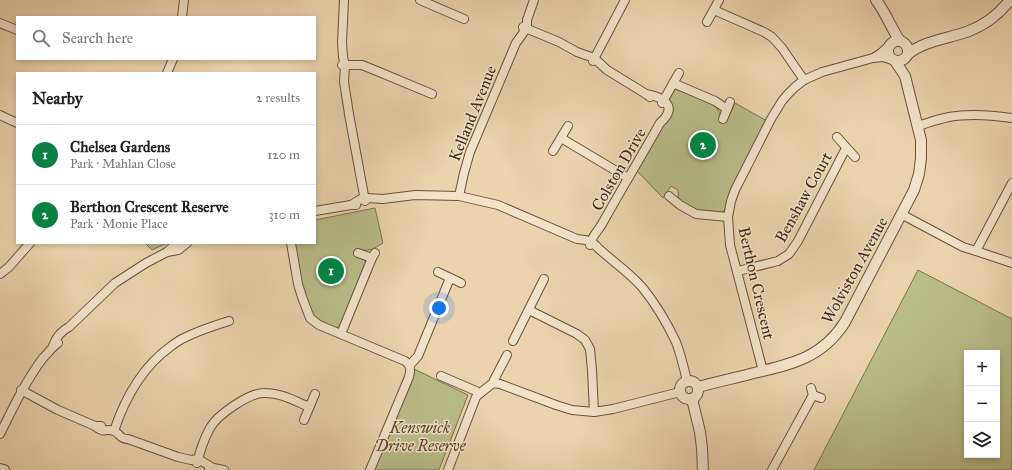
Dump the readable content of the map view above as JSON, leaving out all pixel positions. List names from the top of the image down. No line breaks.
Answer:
{"streets":{"street":["Kelland Avenue","Colston Drive","Benshaw Court","Wolviston Avenue","Berthon Crescent"]},"crossings":[["Benshaw Court","Berthon Crescent"],["Wolviston Avenue","Berthon Crescent"]],"parks":["Kenswick Drive Reserve"],"page":{"search":"Search here","heading":["Nearby","2 results"],"list":[{"mark":"1","name":"Chelsea Gardens","note":"Park · Mahlan Close","value":"120 m"},{"mark":"2","name":"Berthon Crescent Reserve","note":"Park · Monie Place","value":"310 m"}],"pins":["2","1"],"map_buttons":["+","−"]}}
